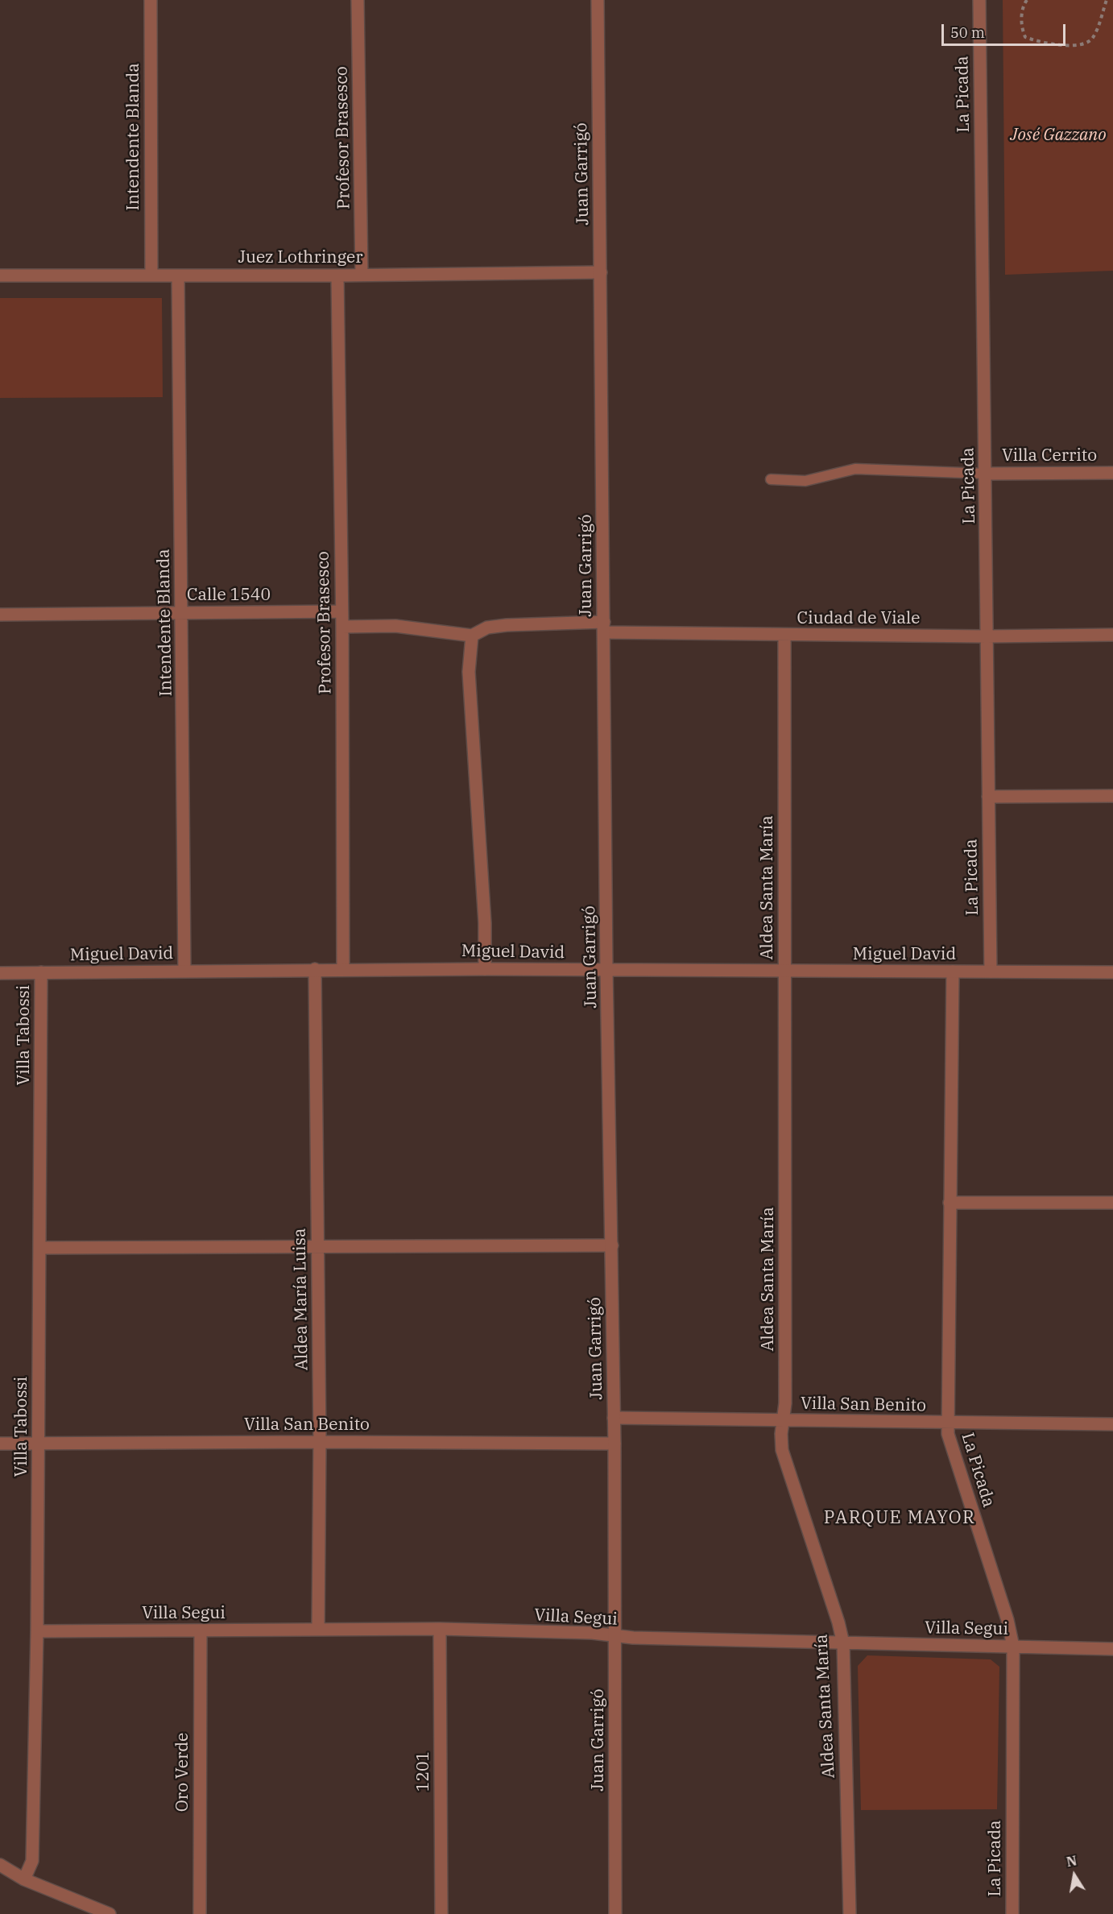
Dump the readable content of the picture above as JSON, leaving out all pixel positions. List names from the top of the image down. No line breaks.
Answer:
{"streets":{"street":["La Picada","Intendente Blanda","Profesor Brasesco","Juan Garrigó","Juez Lothringer","Villa Cerrito","Calle 1540","Ciudad de Viale","Aldea Santa María","Miguel David","Villa Tabossi","Aldea María Luisa","Villa San Benito","Villa Segui","1201","Oro Verde"]},"crossings":[["La Picada","Villa Cerrito"],["La Picada","Ciudad de Viale"],["La Picada","Miguel David"],["La Picada","Villa San Benito"],["La Picada","Villa Segui"],["Intendente Blanda","Juez Lothringer"],["Intendente Blanda","Calle 1540"],["Intendente Blanda","Miguel David"],["Profesor Brasesco","Juez Lothringer"],["Profesor Brasesco","Calle 1540"],["Profesor Brasesco","Miguel David"],["Juan Garrigó","Juez Lothringer"],["Juan Garrigó","Ciudad de Viale"],["Juan Garrigó","Miguel David"],["Juan Garrigó","Villa San Benito"],["Juan Garrigó","Villa Segui"],["Ciudad de Viale","Aldea Santa María"],["Aldea Santa María","Miguel David"],["Aldea Santa María","Villa San Benito"],["Aldea Santa María","Villa Segui"],["Miguel David","Villa Tabossi"],["Miguel David","Aldea María Luisa"],["Villa Tabossi","Villa San Benito"],["Villa Tabossi","Villa Segui"],["Aldea María Luisa","Villa San Benito"],["Aldea María Luisa","Villa Segui"],["Villa Segui","1201"],["Villa Segui","Oro Verde"]],"districts":["PARQUE MAYOR"],"parks":["José Gazzano"],"scale_bar":"50 m","north":"top"}
